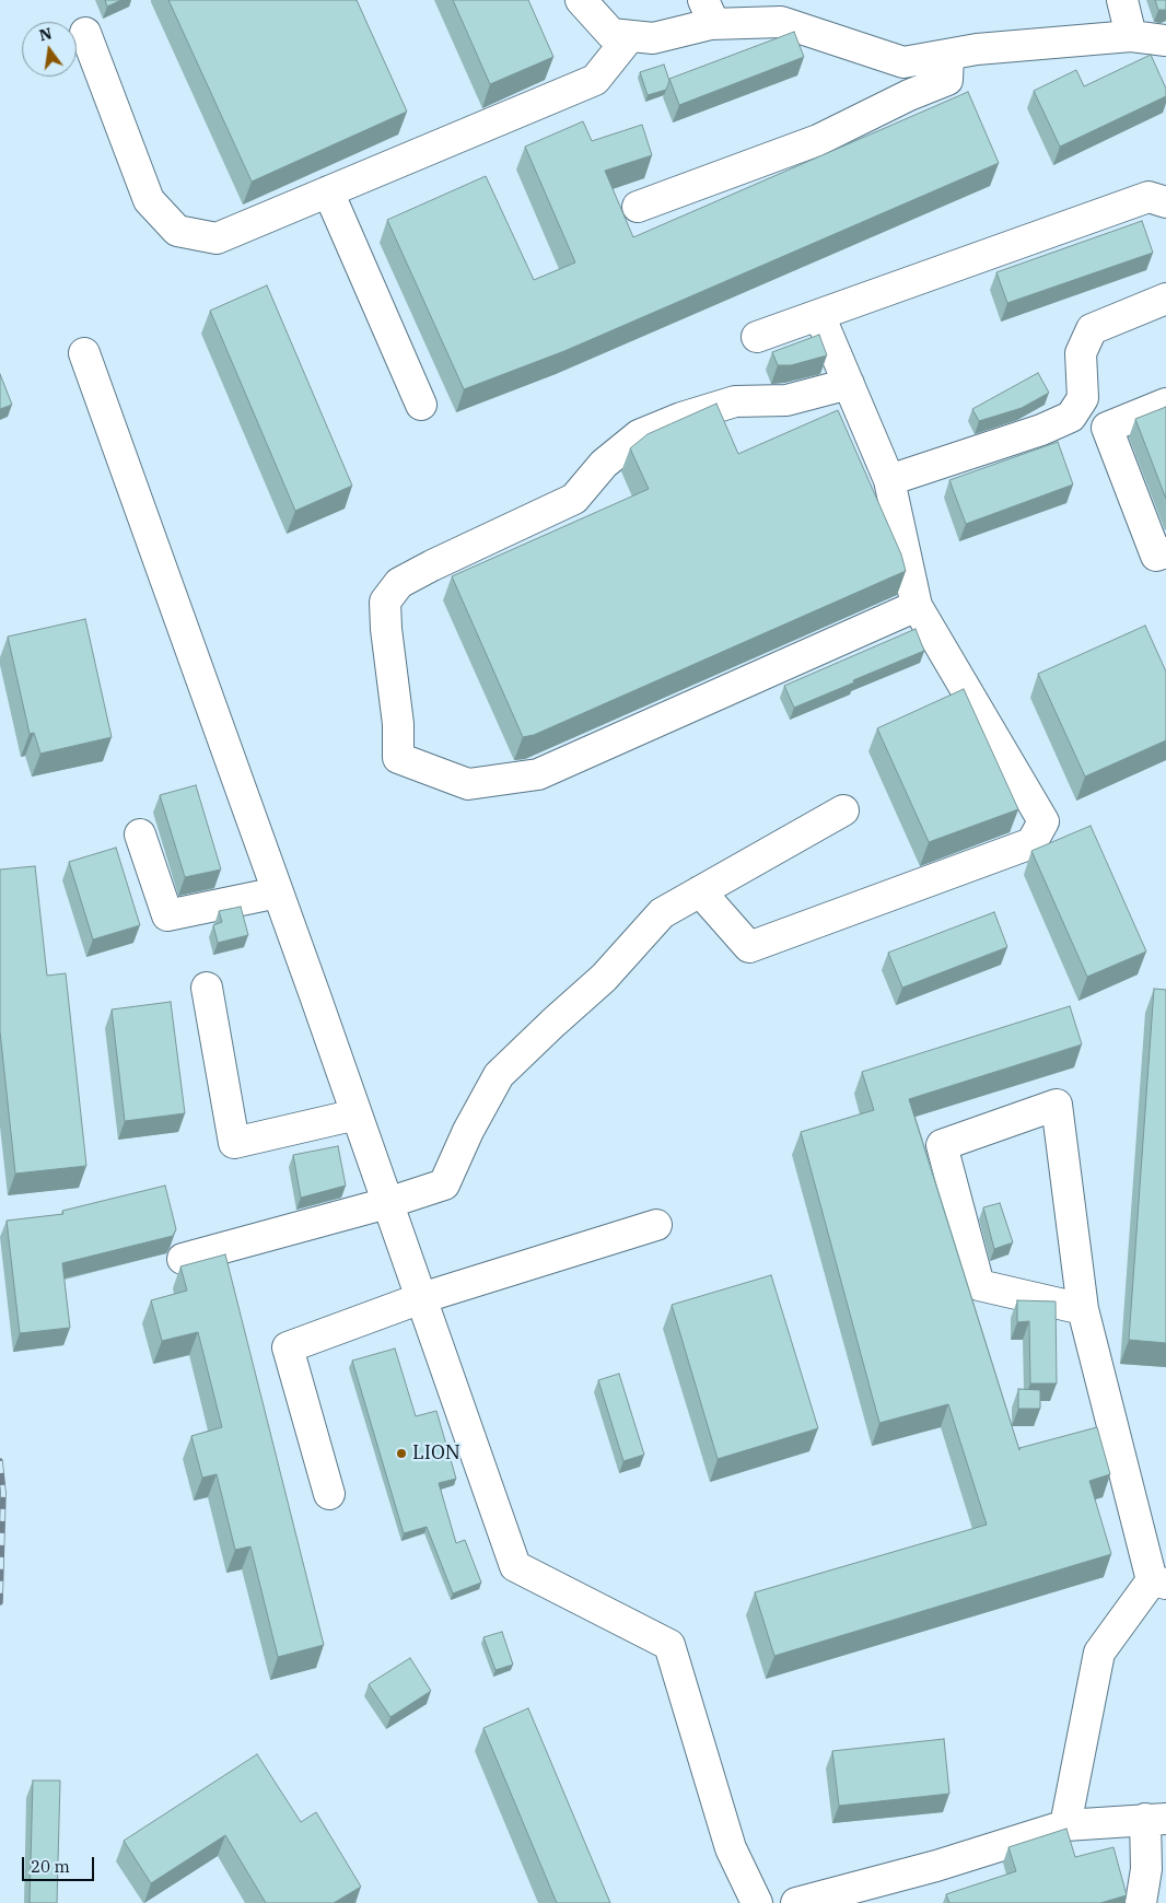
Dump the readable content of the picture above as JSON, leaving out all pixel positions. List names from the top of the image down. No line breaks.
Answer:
{"places":["LION"],"scale_bar":"20 m","north":"top"}
